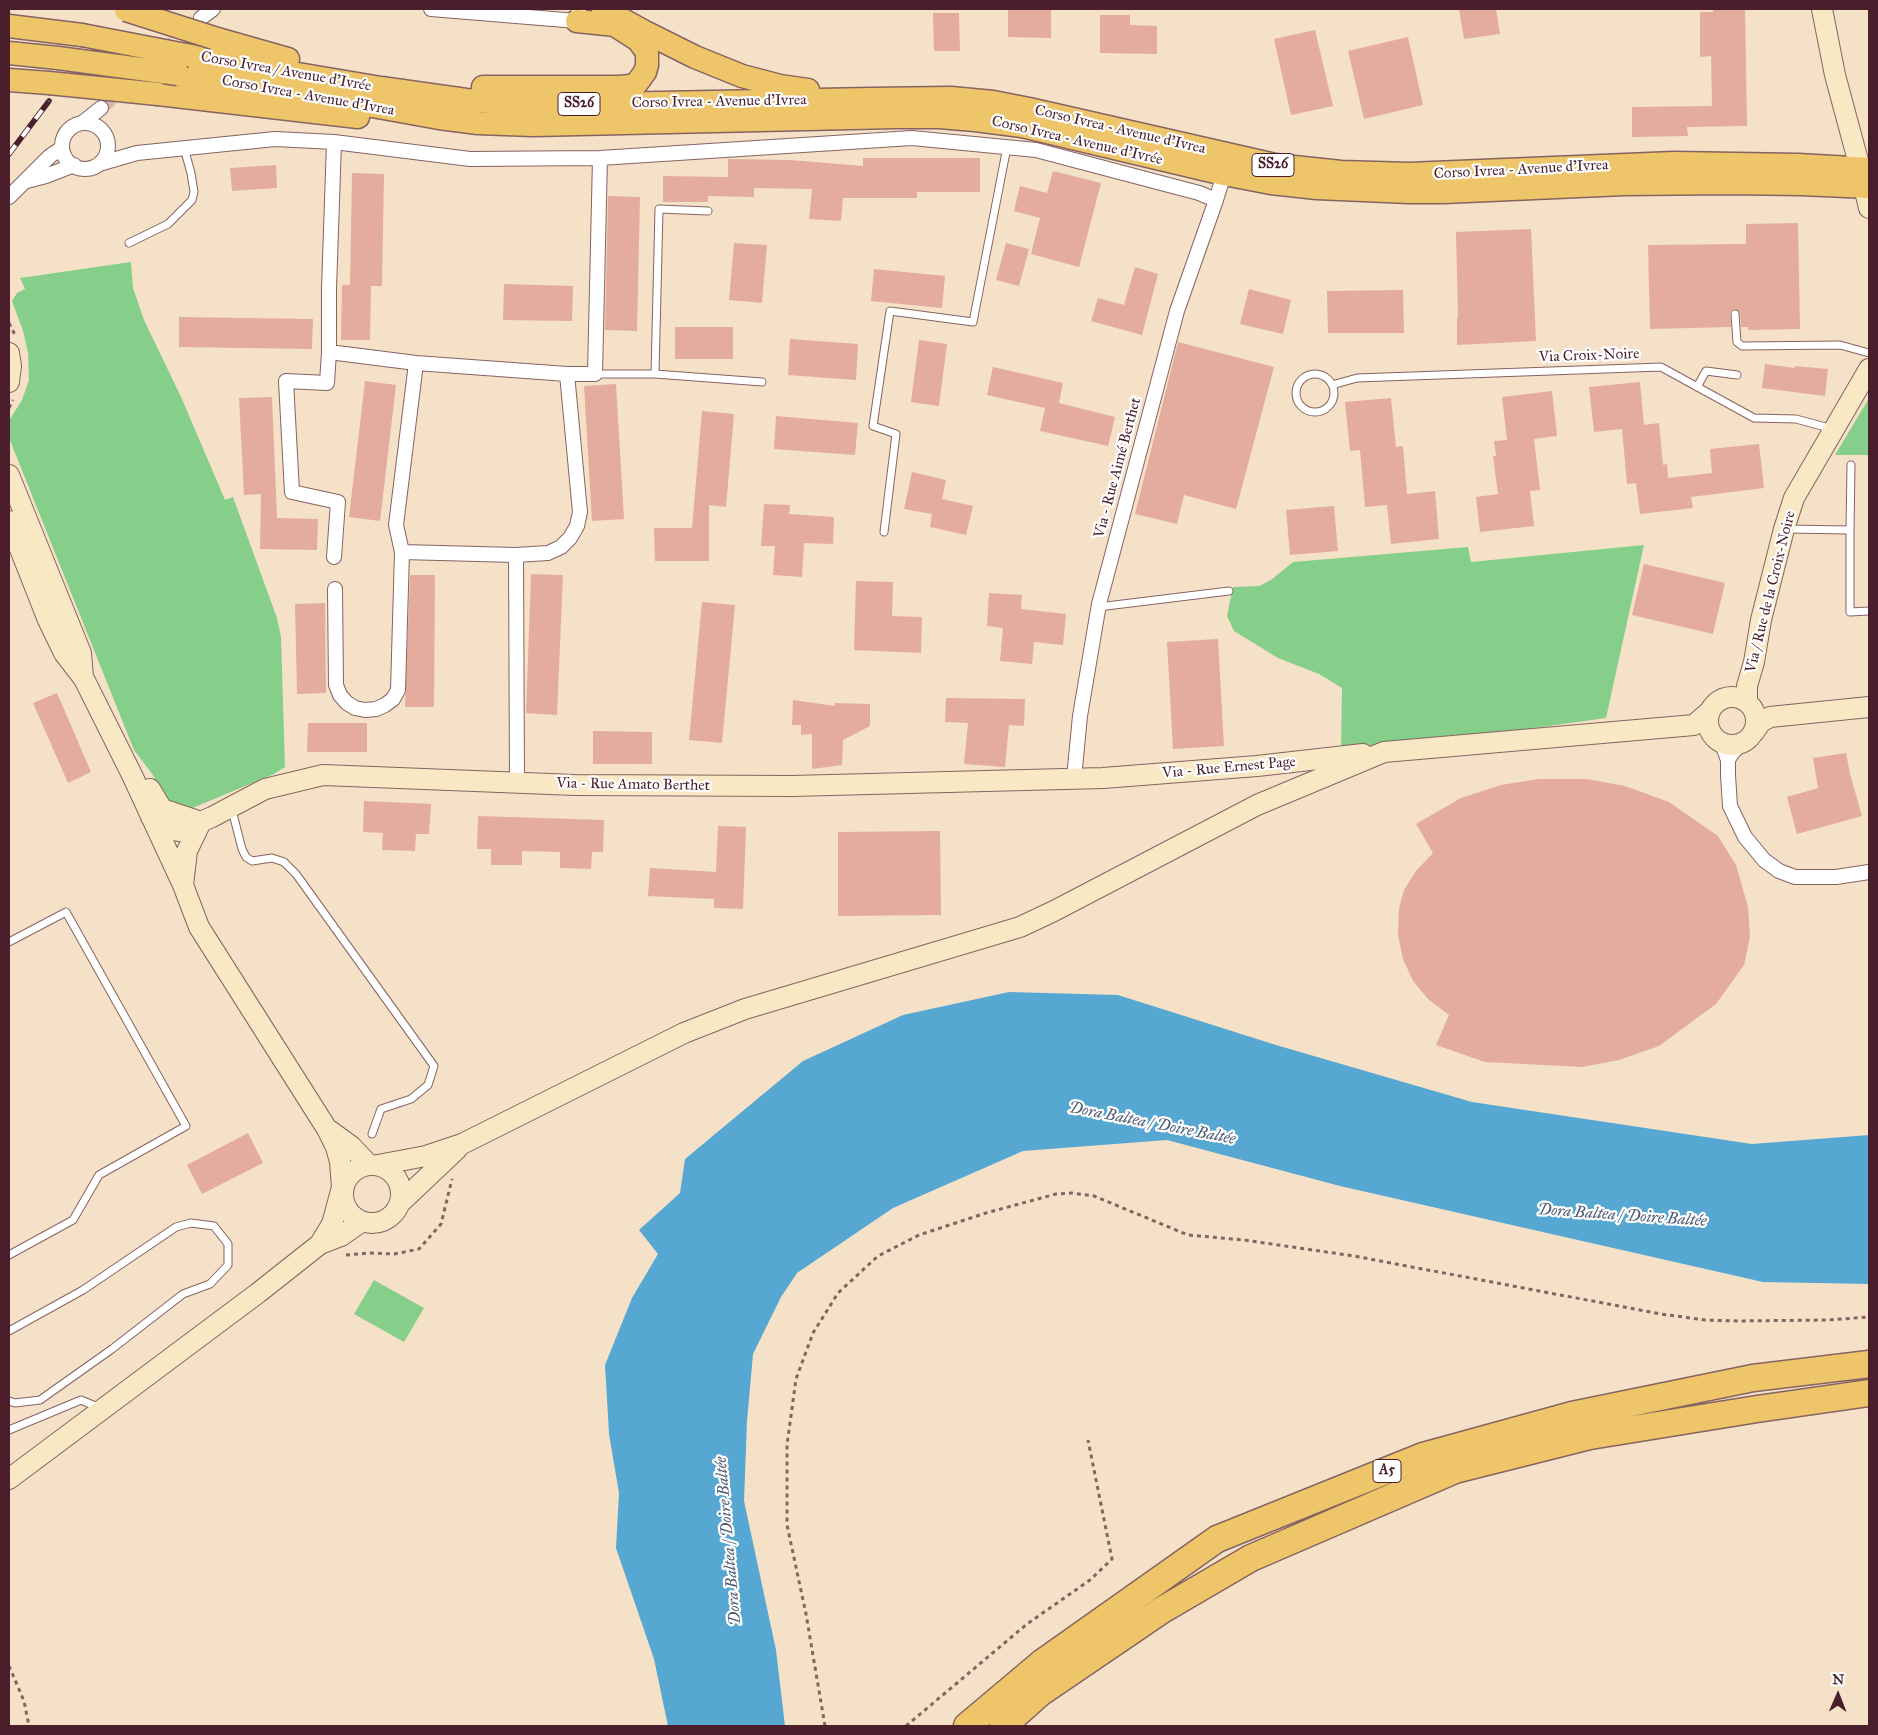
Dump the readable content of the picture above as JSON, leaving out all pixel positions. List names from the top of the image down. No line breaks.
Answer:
{"streets":{"highway":["A5"],"main road":["Corso Ivrea / Avenue d'Ivrée","Corso Ivrea - Avenue d'Ivrea","SS26","Corso Ivrea - Avenue d'Ivrée"],"street":["Via - Rue Aimé Berthet","Via / Rue de la Croix-Noire","Via - Rue Ernest Page","Via - Rue Amato Berthet"],"lane":["Via Croix-Noire"]},"crossings":[["Corso Ivrea / Avenue d'Ivrée","Corso Ivrea - Avenue d'Ivrea"],["Corso Ivrea - Avenue d'Ivrea","Corso Ivrea - Avenue d'Ivrée"],["Corso Ivrea - Avenue d'Ivrée","Via - Rue Aimé Berthet"],["Via Croix-Noire","Via / Rue de la Croix-Noire"],["Via - Rue Aimé Berthet","Via - Rue Ernest Page"],["Via - Rue Aimé Berthet","Via - Rue Amato Berthet"],["Via - Rue Ernest Page","Via - Rue Amato Berthet"]],"water":["Dora Baltea / Doire Baltée"],"north":"top"}
